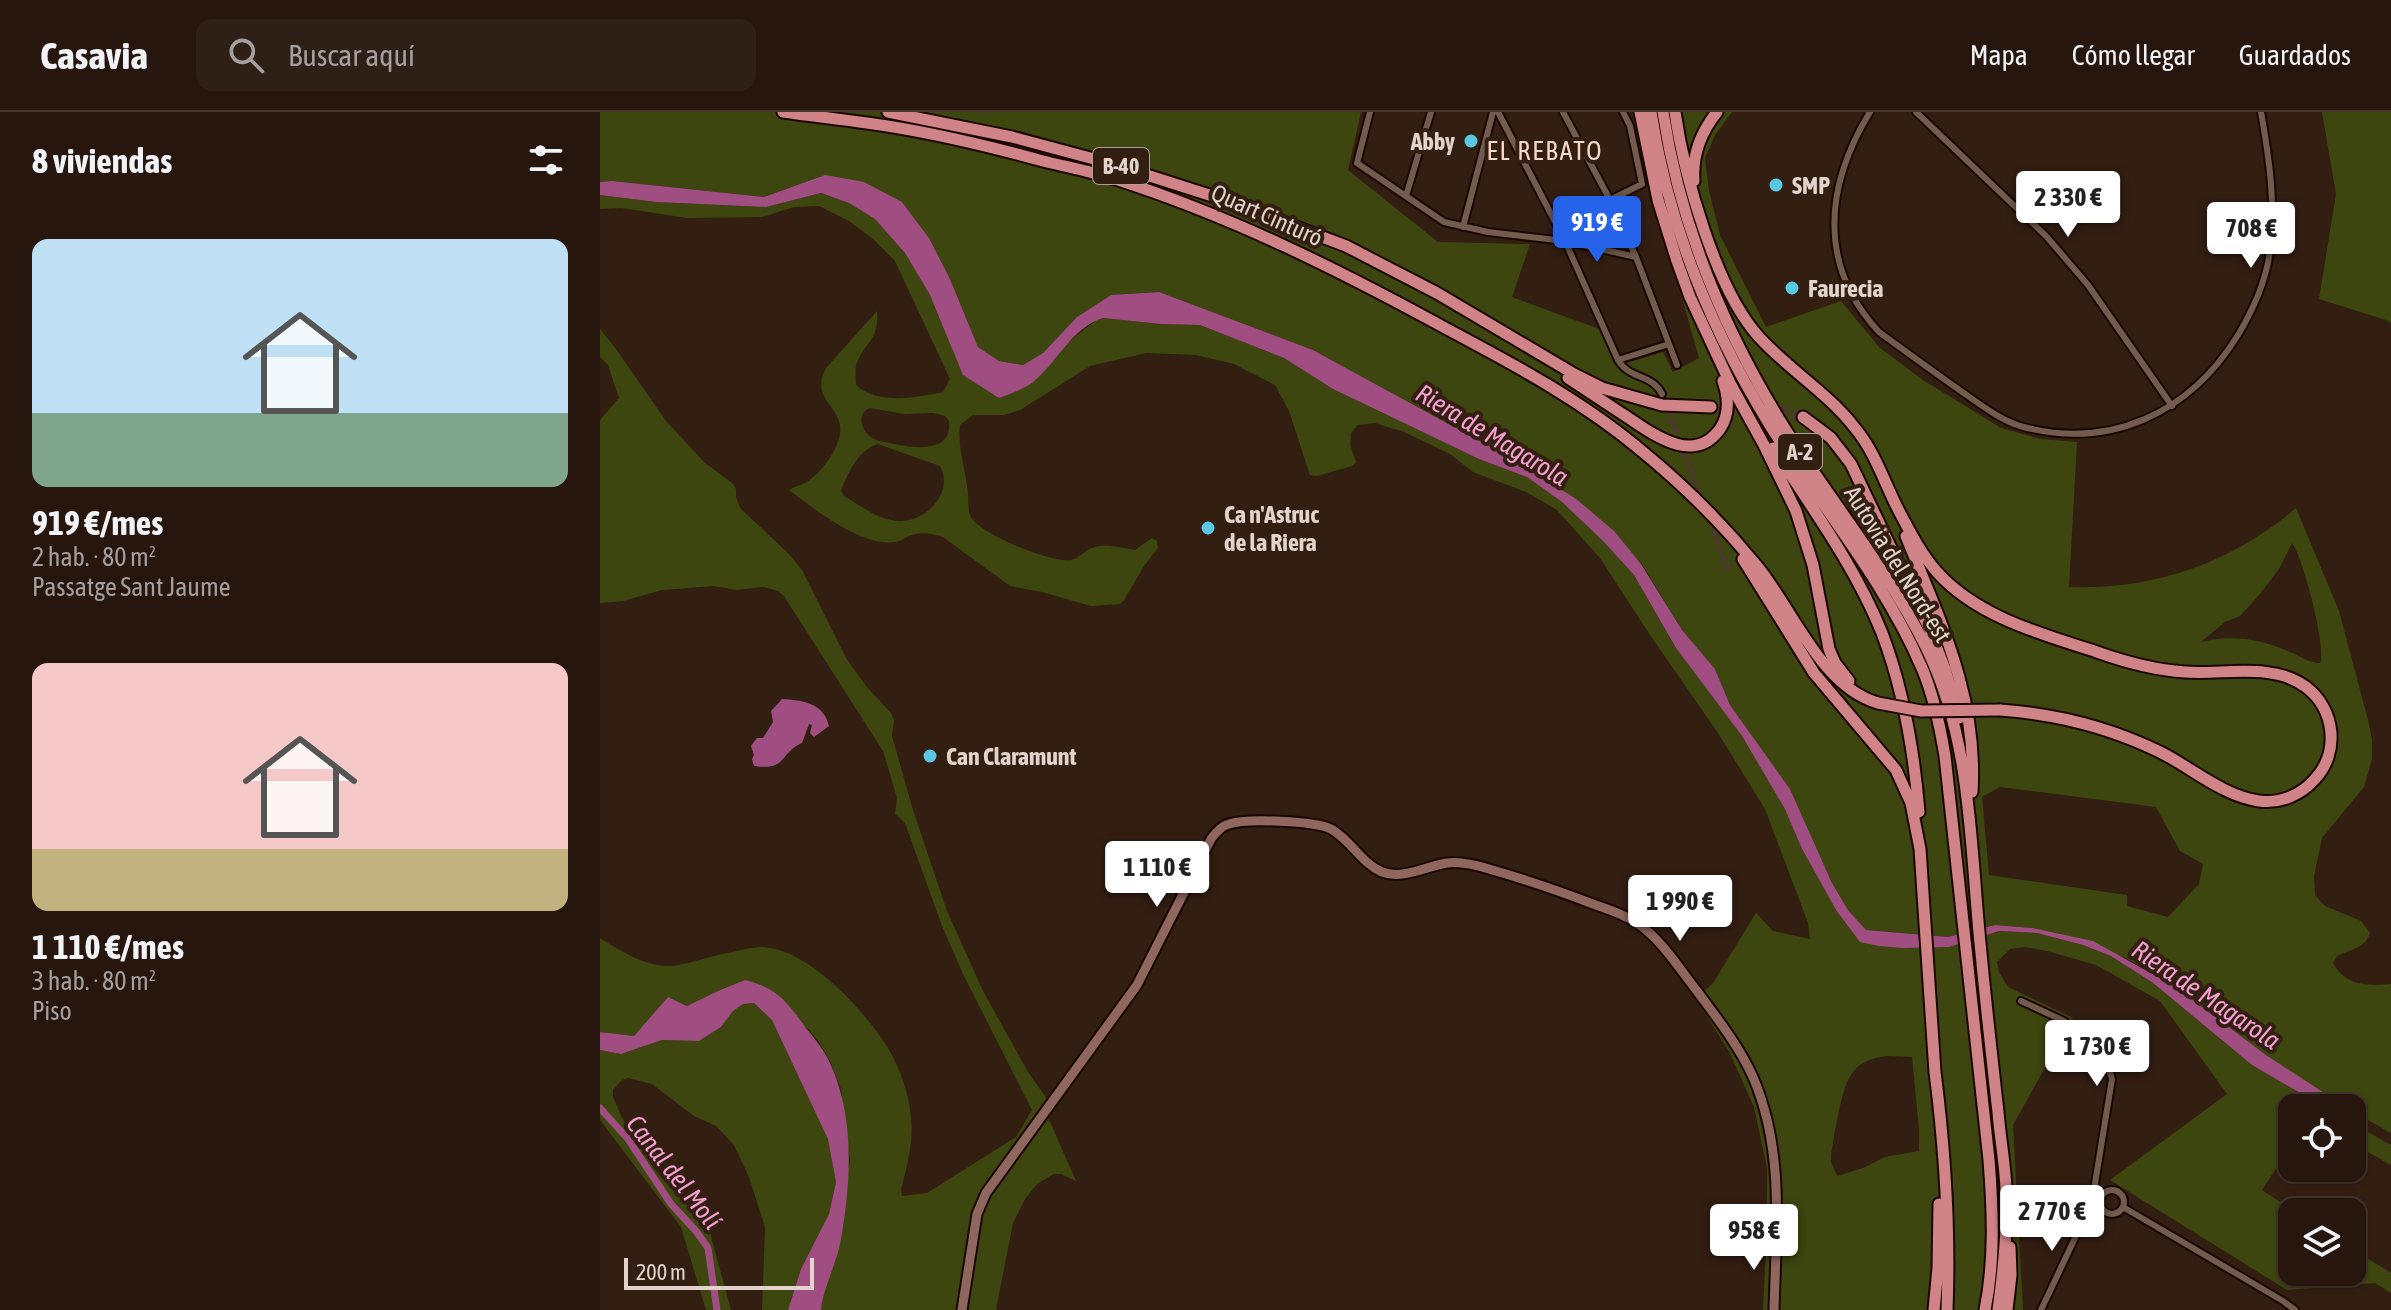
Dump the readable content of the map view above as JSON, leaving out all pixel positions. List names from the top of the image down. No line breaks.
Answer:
{"streets":{"highway":["B-40","Quart Cinturó","A-2","Autovia del Nord-est"]},"districts":["EL REBATO"],"water":["Riera de Magarola","Canal del Molí"],"places":["Abby","SMP","Faurecia","Ca n'Astruc de la Riera","Can Claramunt"],"scale_bar":"200 m","page":{"header":"Casavia","search":"Buscar aquí","nav":["Mapa","Cómo llegar","Guardados"],"heading":"8 viviendas","price":["2 330 €","919 €","708 €","1 110 €","1 990 €","1 730 €","2 770 €","958 €"],"list":[{"name":"919 €/mes","note":"2 hab. · 80 m² · Passatge Sant Jaume"},{"name":"1 110 €/mes","note":"3 hab. · 80 m² · Piso"}],"scale":"200 m"}}
